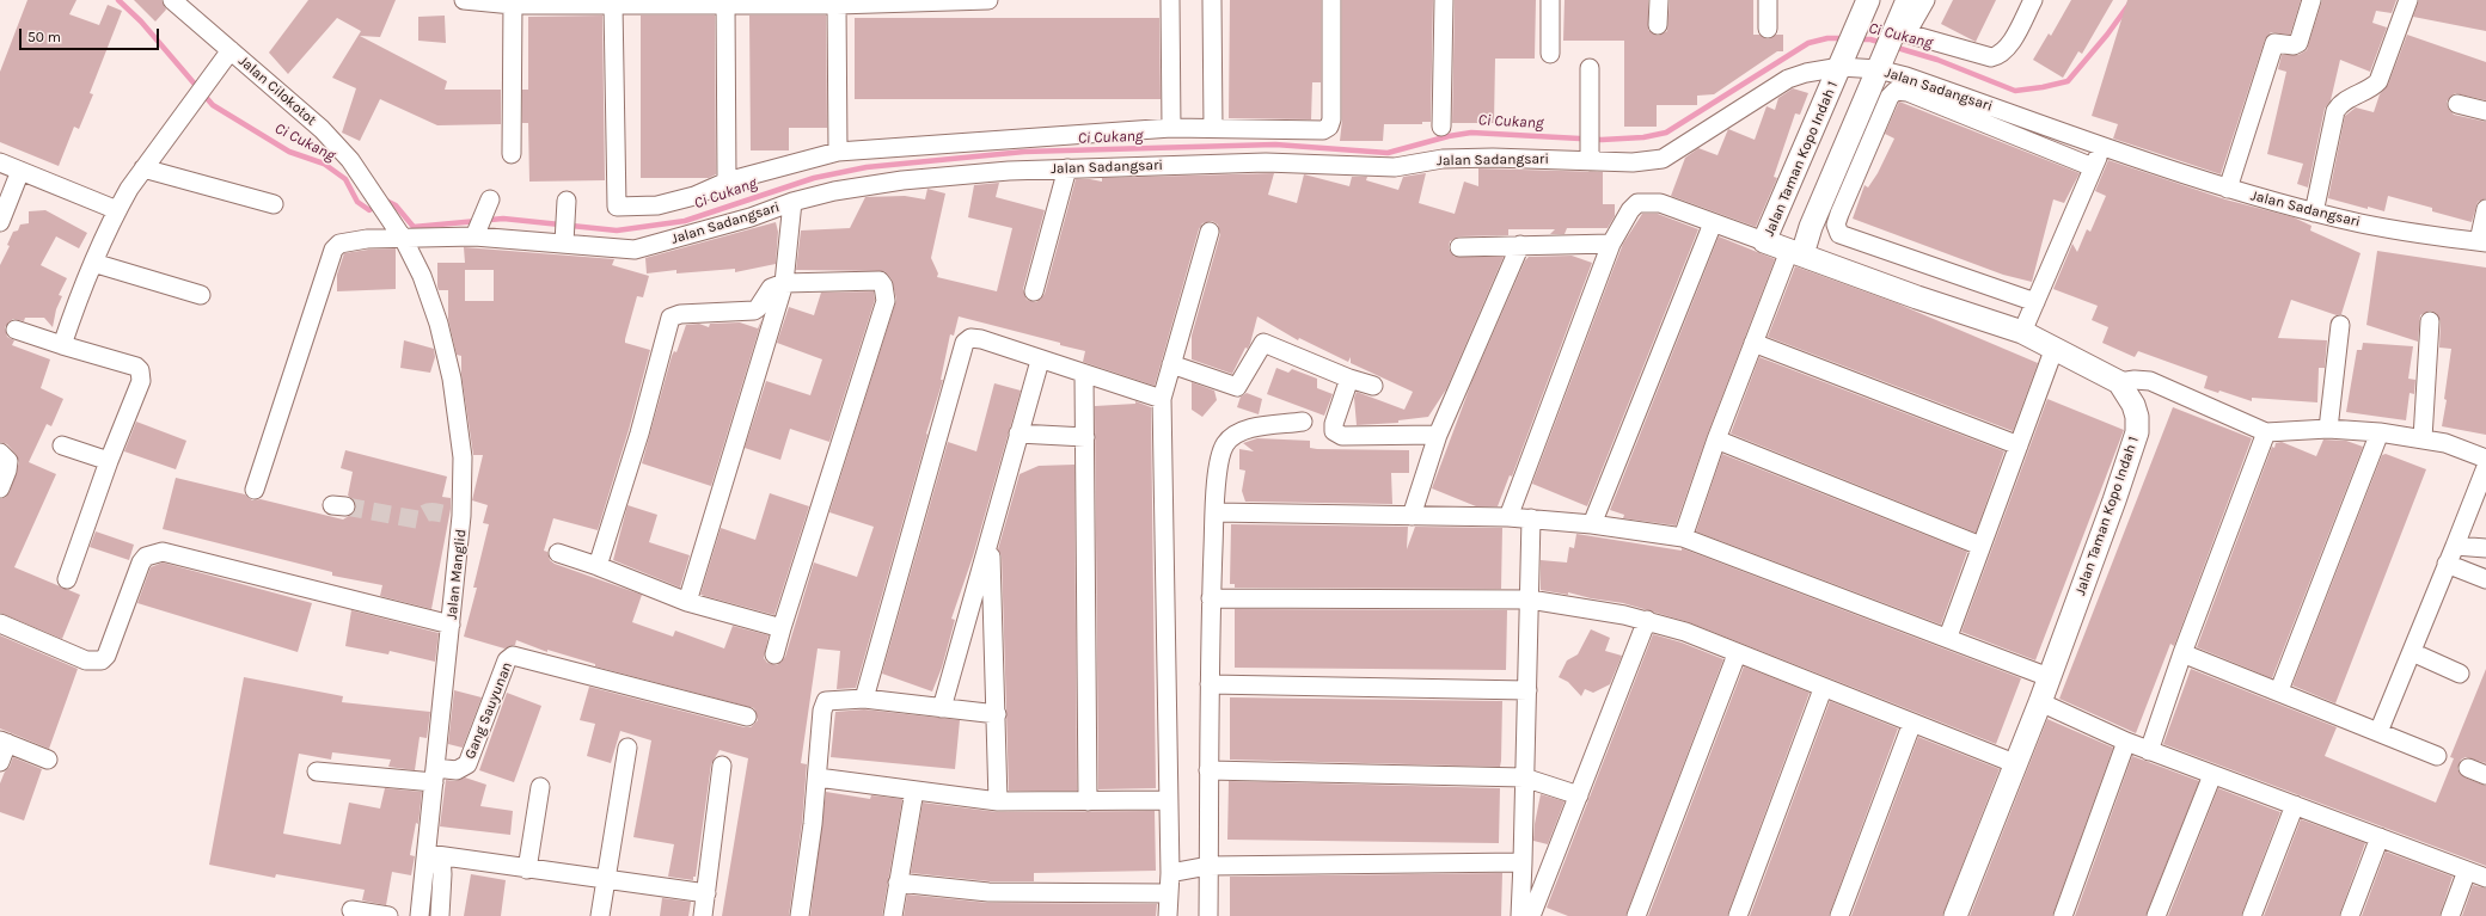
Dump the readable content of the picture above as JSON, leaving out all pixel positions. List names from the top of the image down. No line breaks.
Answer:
{"streets":{"main road":["Jalan Taman Kopo Indah 1"],"street":["Jalan Sadangsari","Jalan Cilokotot","Jalan Manglid","Gang Sauyunan"]},"crossings":[["Jalan Sadangsari","Jalan Cilokotot"],["Jalan Sadangsari","Jalan Taman Kopo Indah 1"],["Jalan Sadangsari","Jalan Manglid"],["Jalan Cilokotot","Jalan Manglid"],["Jalan Manglid","Gang Sauyunan"]],"water":["Ci Cukang"],"scale_bar":"50 m"}
